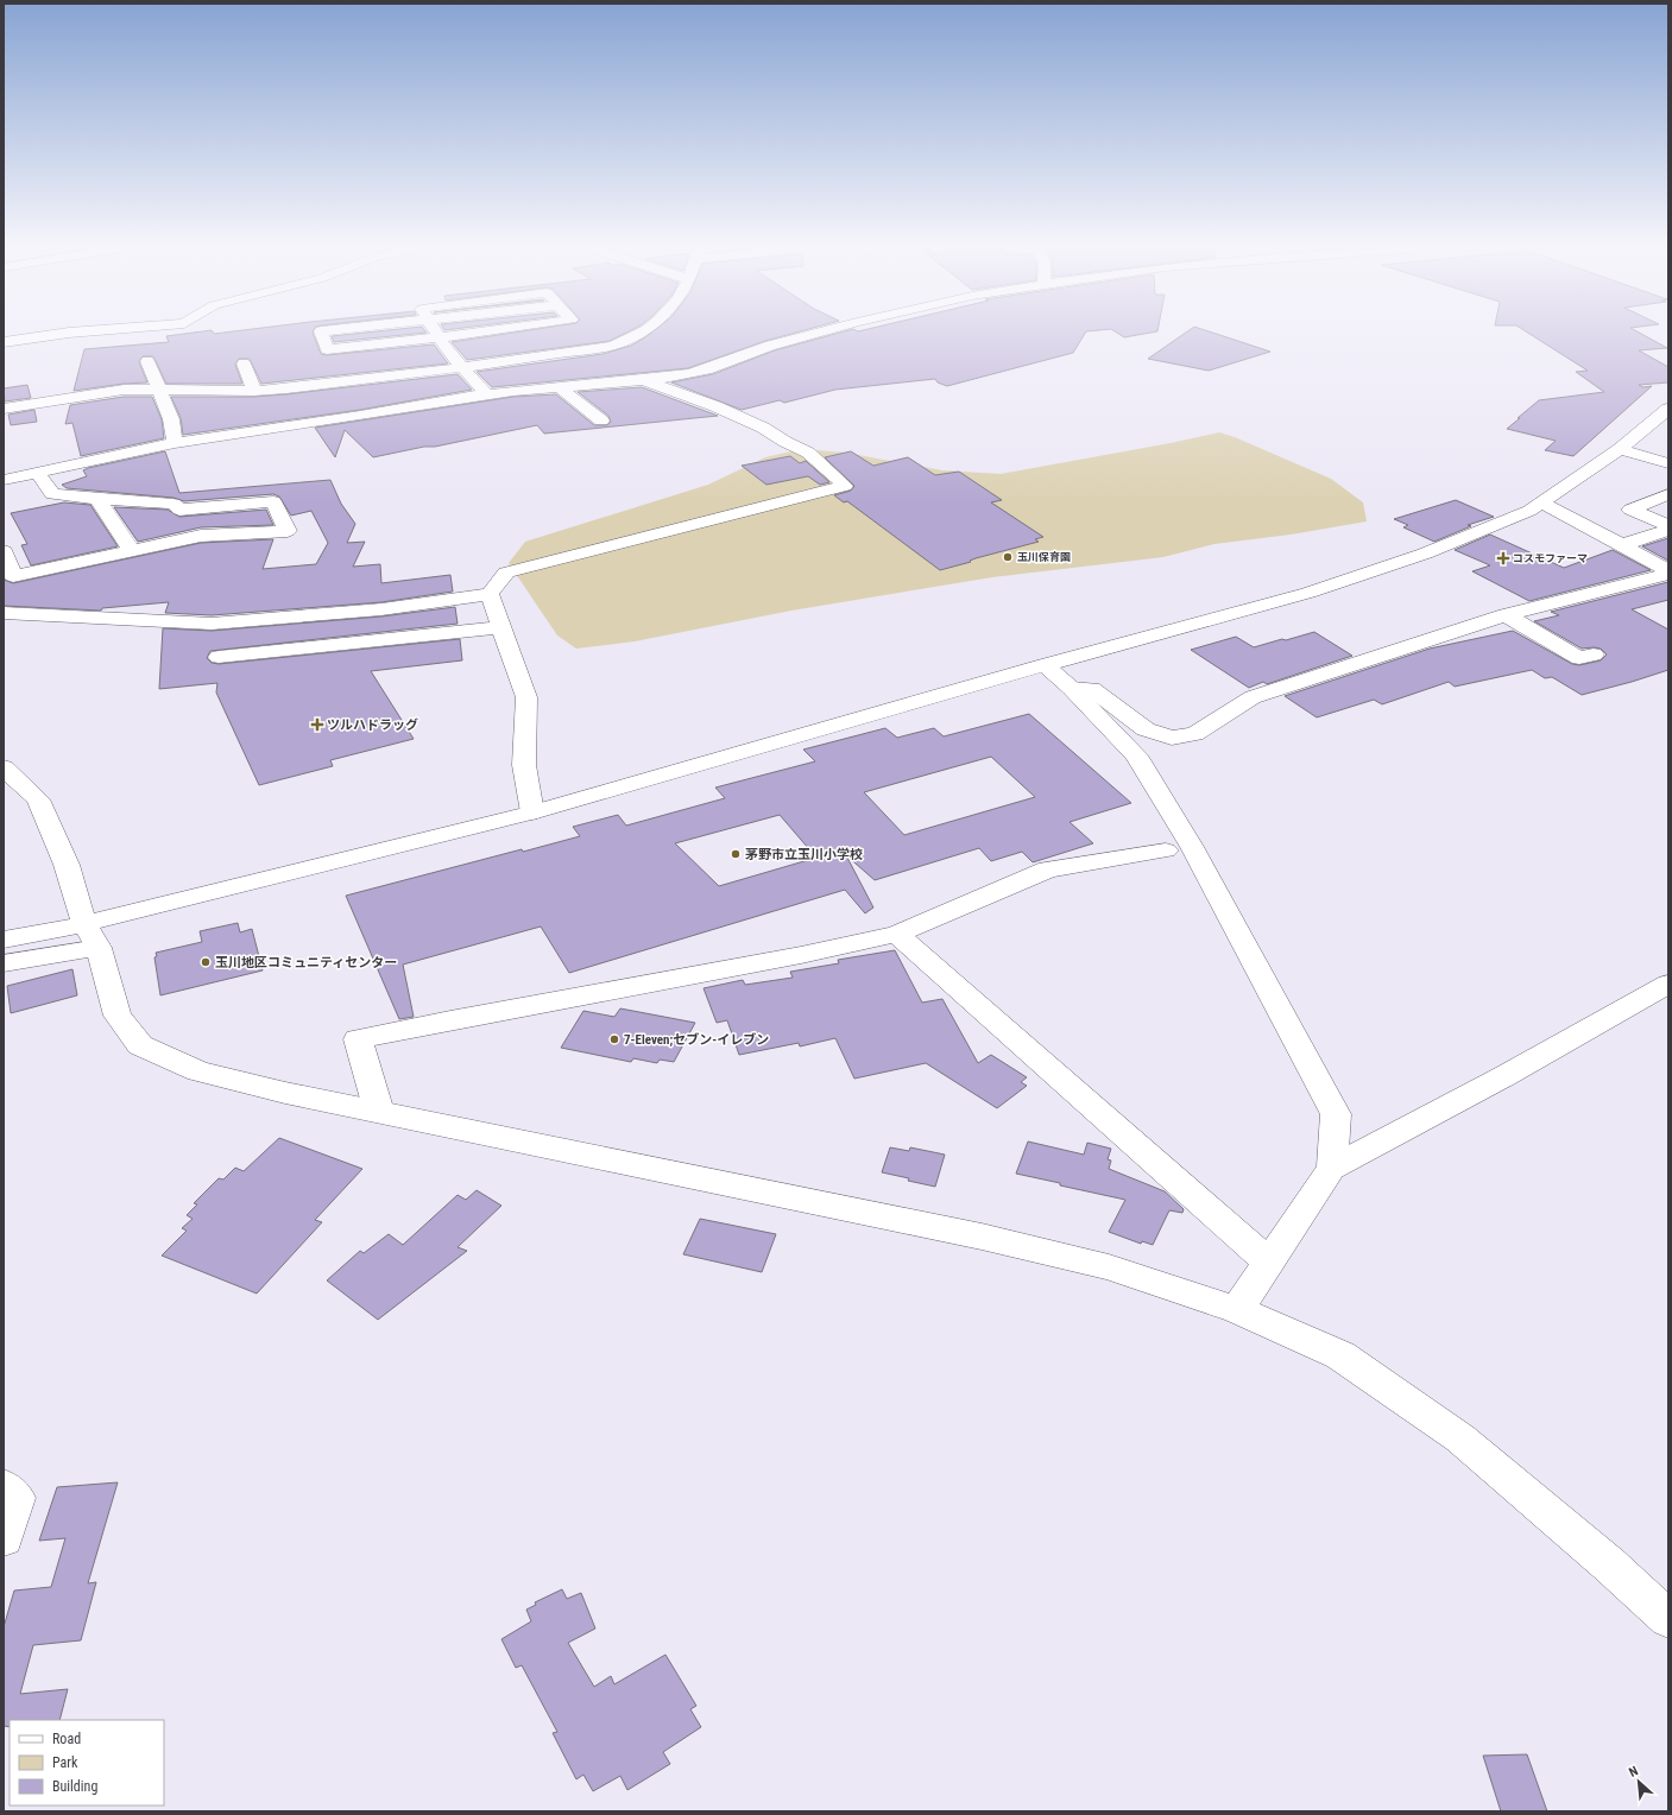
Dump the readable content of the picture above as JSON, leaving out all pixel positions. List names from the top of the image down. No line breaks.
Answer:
{"places":{"other":["玉川保育園","茅野市立玉川小学校","玉川地区コミュニティセンター","7-Eleven;セブン-イレブン"],"health":["コスモファーマ","ツルハドラッグ"]},"legend":["Road","Park","Building"],"north":"top left"}
